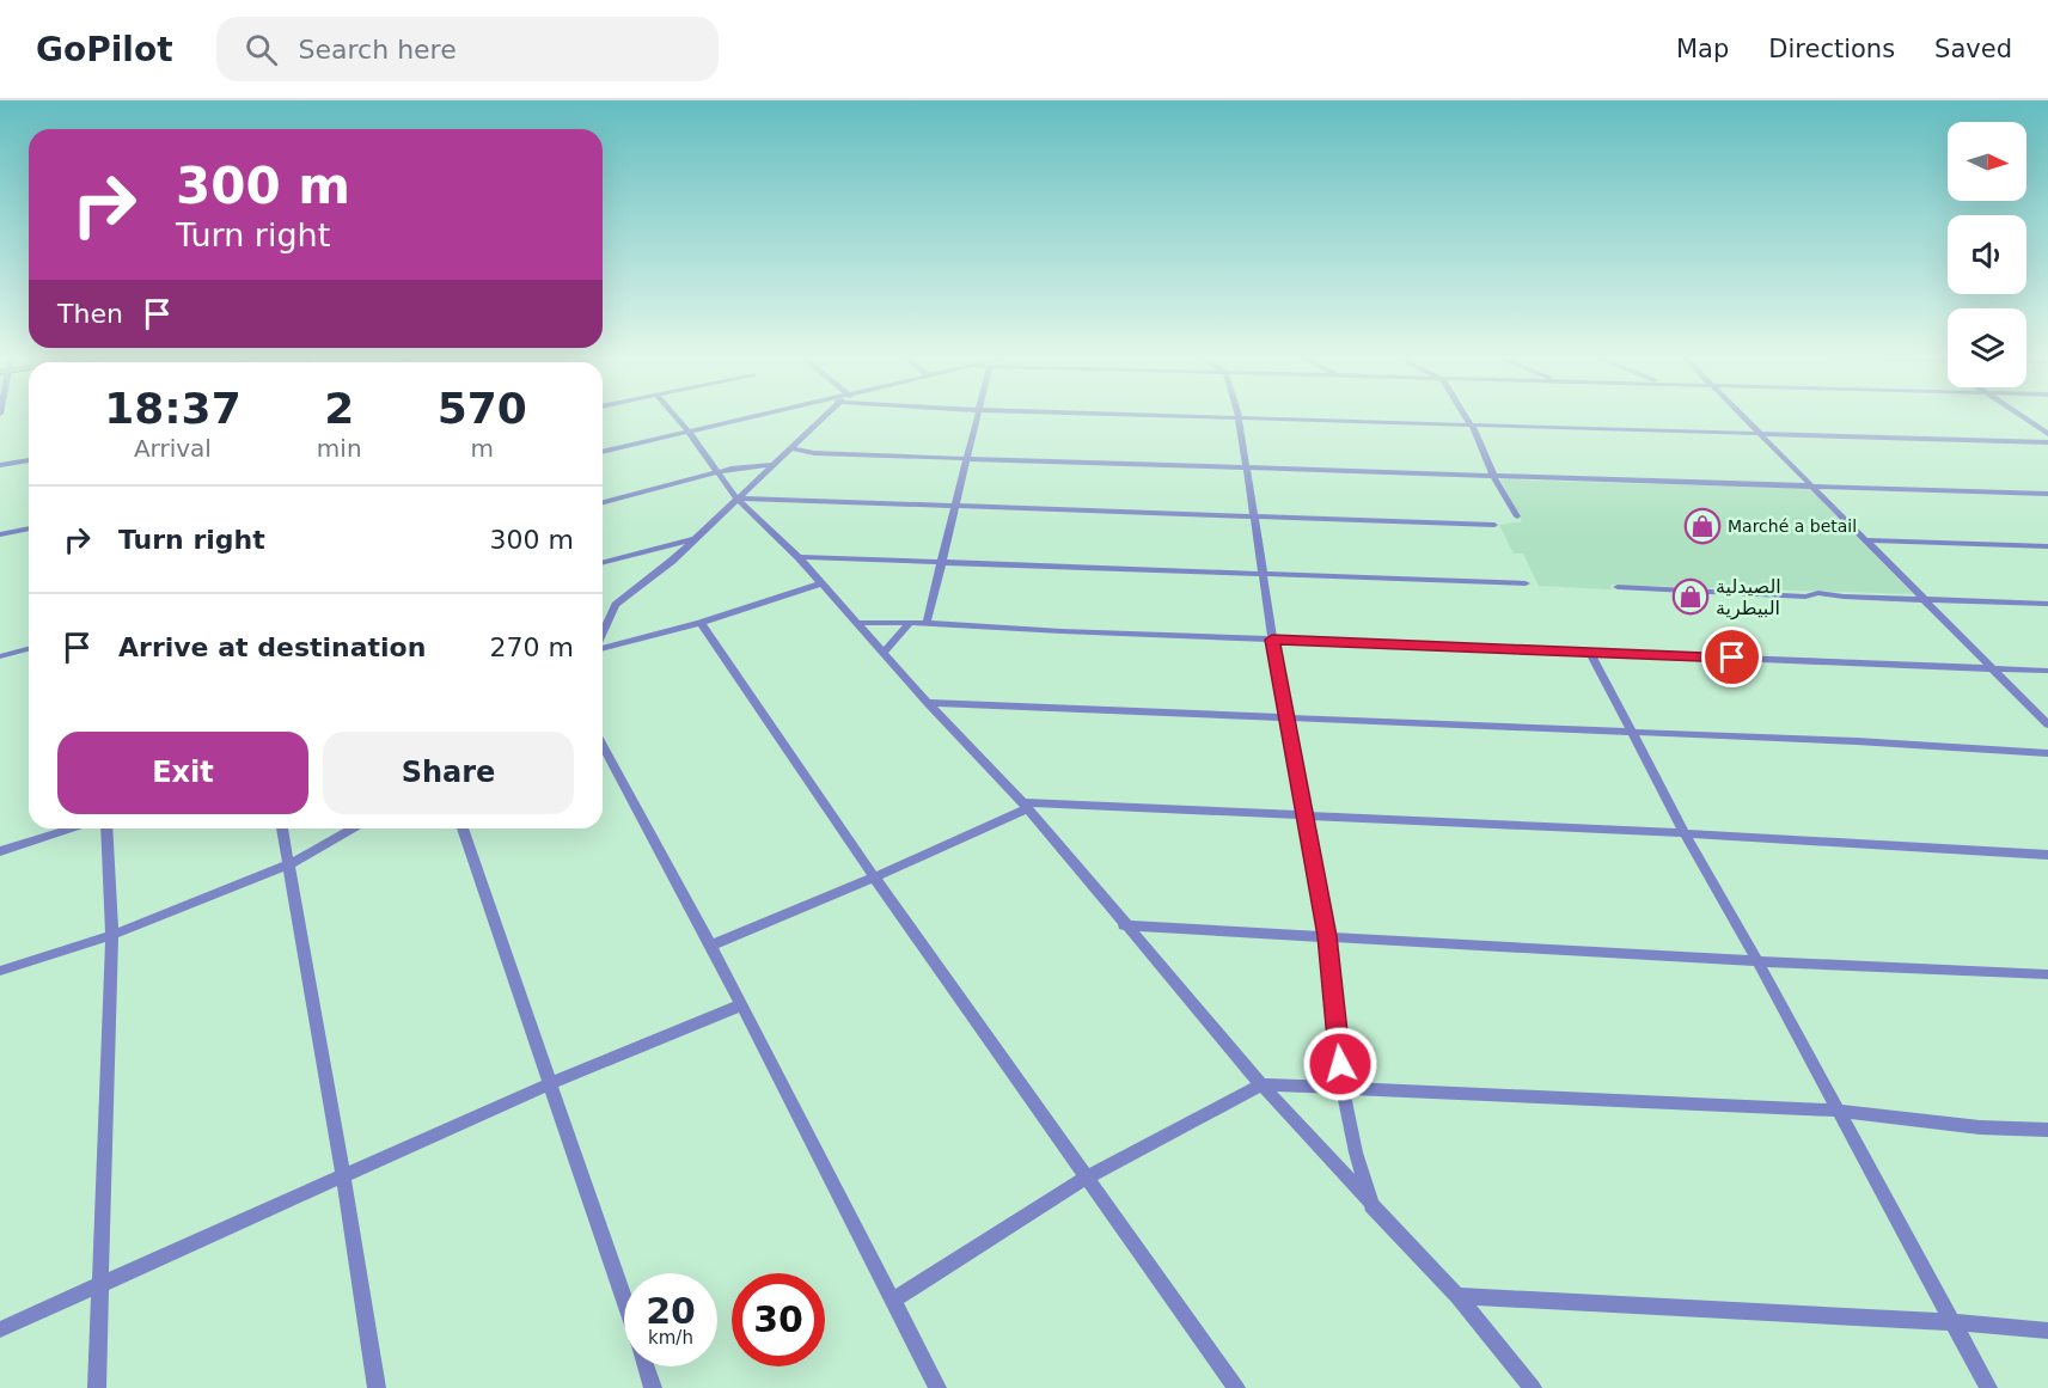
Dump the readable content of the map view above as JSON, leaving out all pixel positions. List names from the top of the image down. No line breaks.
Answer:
{"places":{"shop":["Marché a betail","الصيدلية البيطرية"]},"north":"right","page":{"header":"GoPilot","search":"Search here","nav":["Map","Directions","Saved"],"turn":["300 m","Turn right"],"then":"Then","eta":["18:37","Arrival","2","min","570","m"],"list":[{"name":"Turn right","value":"300 m"},{"name":"Arrive at destination","value":"270 m"}],"buttons":["Exit","Share"],"speed":"20 km/h","limit":"30"}}
